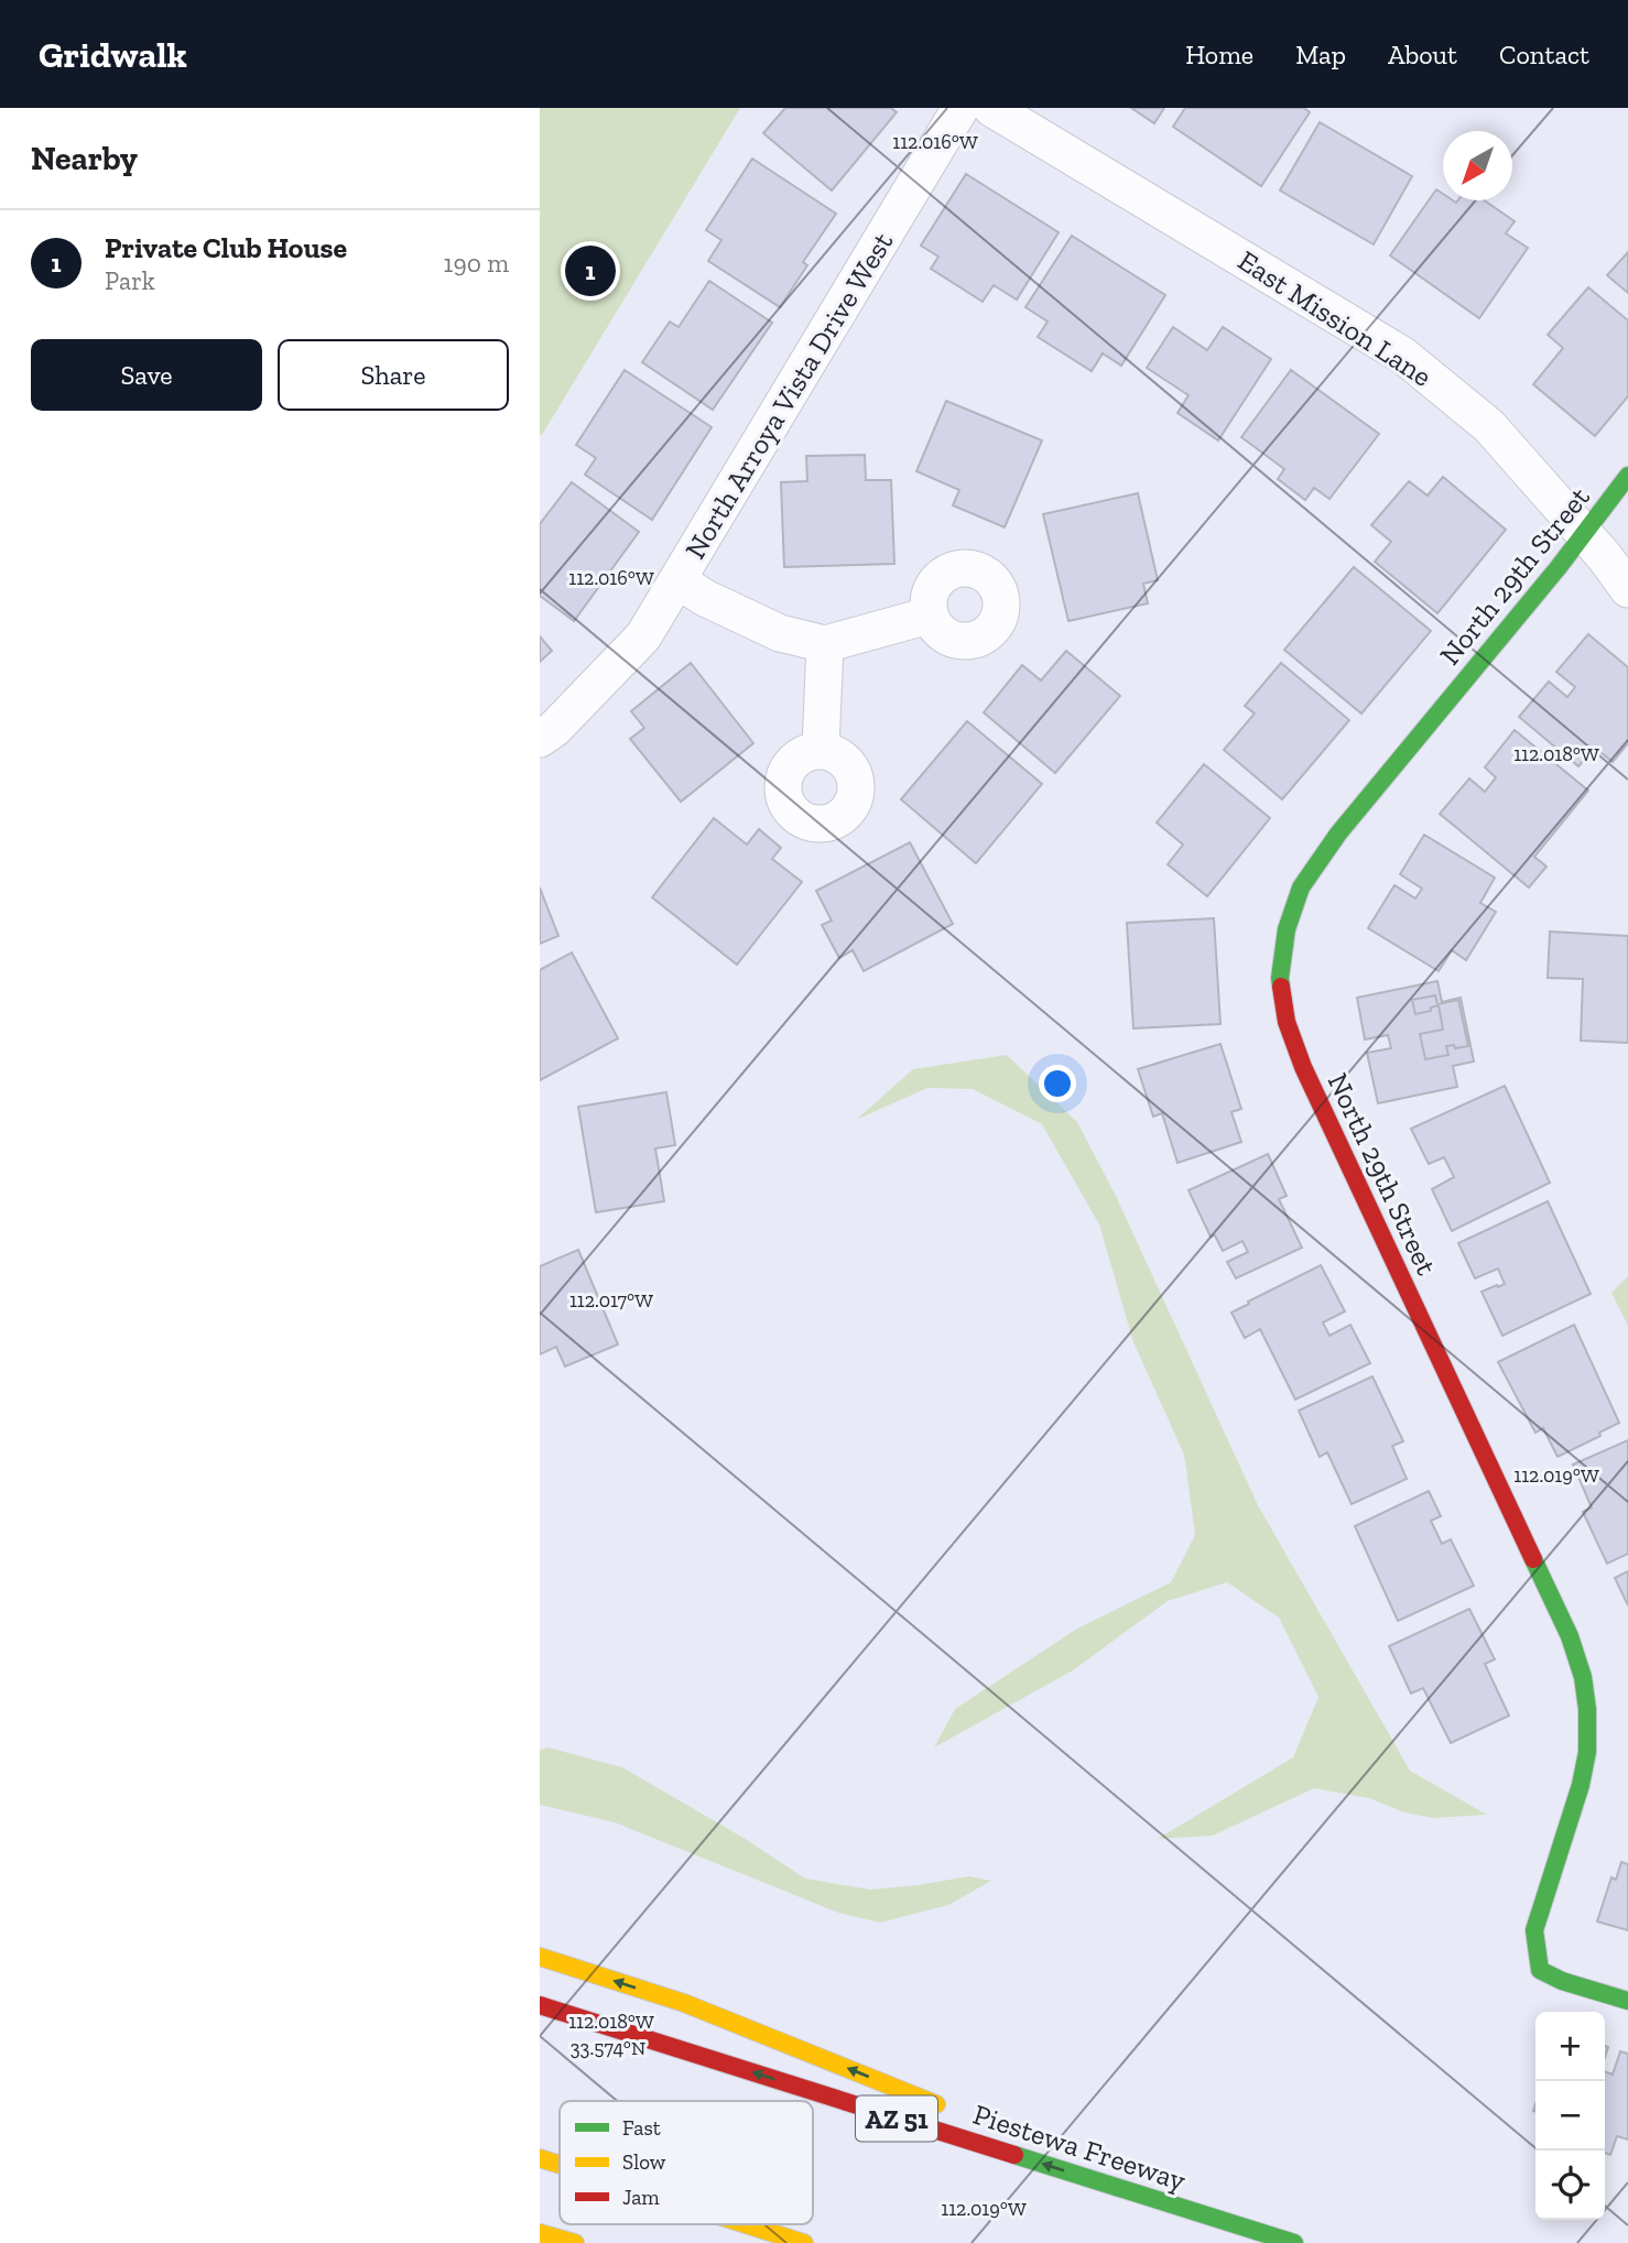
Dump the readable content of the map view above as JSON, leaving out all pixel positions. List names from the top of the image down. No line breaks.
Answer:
{"streets":{"main road":["North 29th Street","AZ 51","Piestewa Freeway"],"street":["East Mission Lane","North Arroya Vista Drive West"]},"crossings":[["East Mission Lane","North 29th Street"]],"legend":["Fast","Slow","Jam"],"north":"bottom left","page":{"header":"Gridwalk","nav":["Home","Map","About","Contact"],"heading":"Nearby","list":[{"mark":"1","name":"Private Club House","note":"Park","value":"190 m"}],"pins":"1","buttons":["Save","Share"],"map_buttons":["+","−"]},"coordinates":["112.016°W","112.018°W","112.017°W","112.019°W","33.574°N"]}
